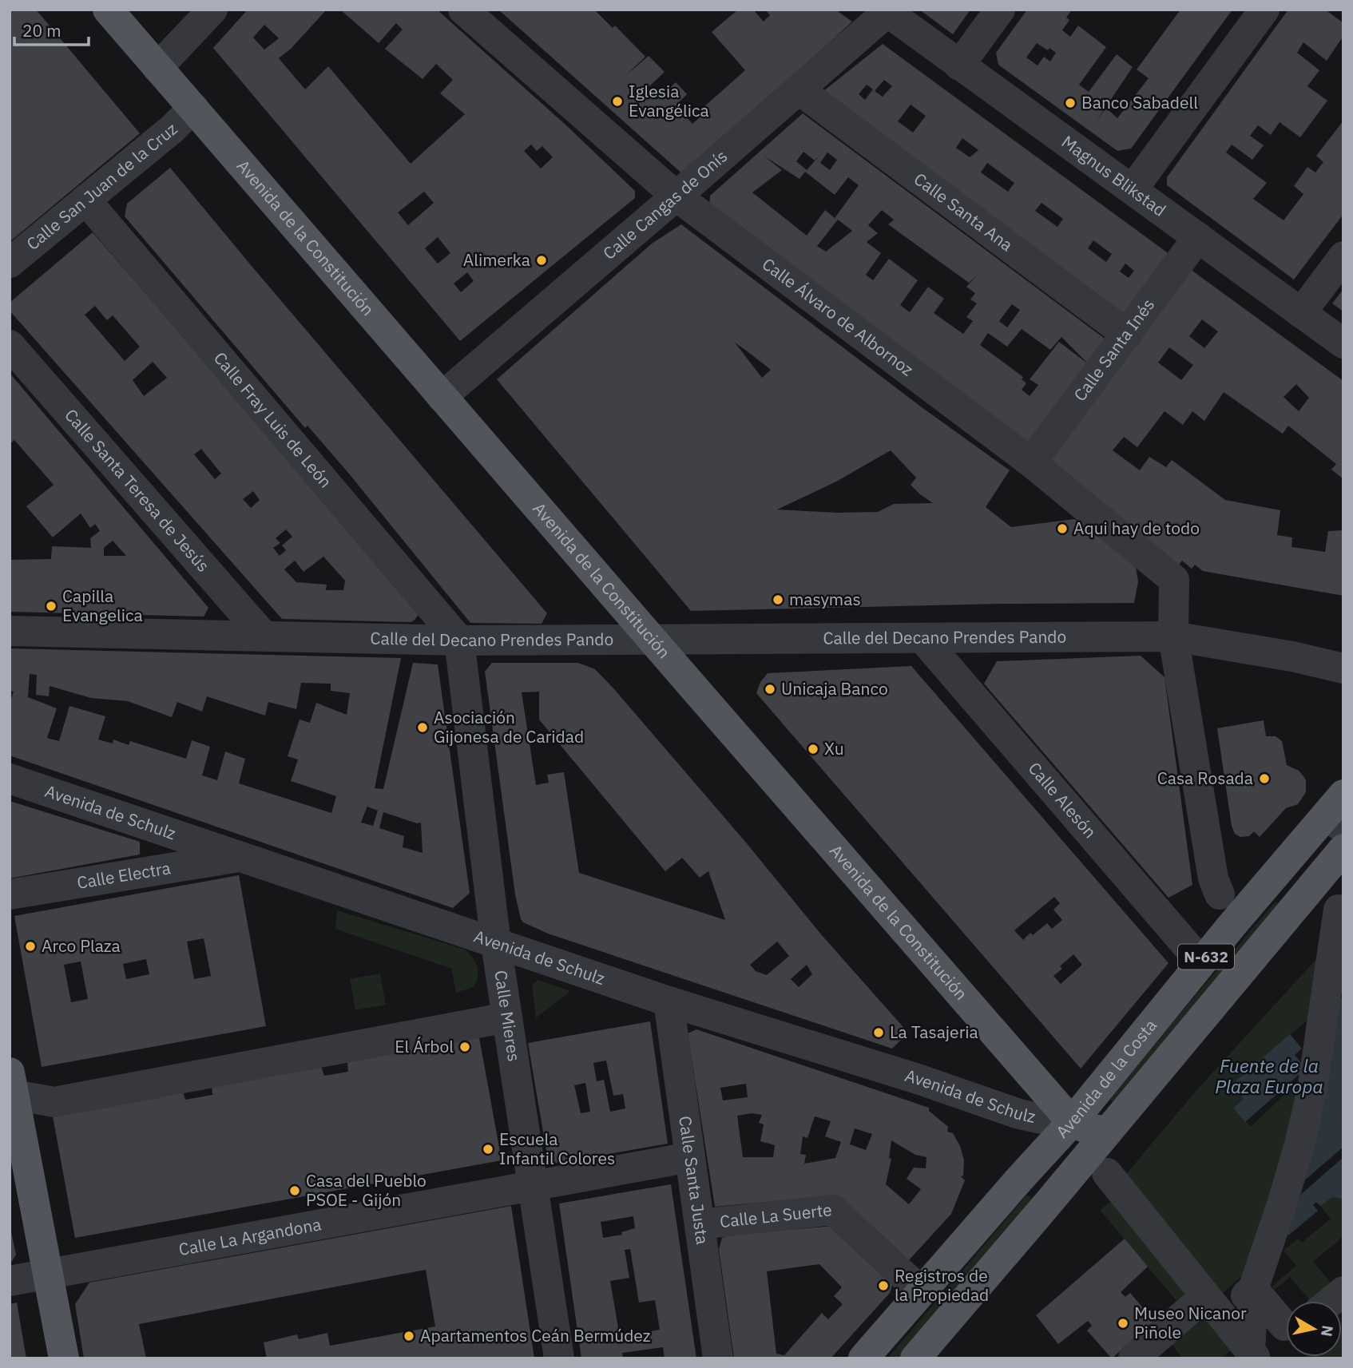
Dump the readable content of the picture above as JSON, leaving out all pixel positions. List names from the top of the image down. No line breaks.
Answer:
{"streets":{"main road":["Avenida de la Constitución","N-632","Avenida de la Costa"],"street":["Magnus Blikstad","Calle San Juan de la Cruz","Calle Cangas de Onís","Calle Santa Ana","Calle Álvaro de Albornoz","Calle Santa Inés","Calle Fray Luis de León","Calle Santa Teresa de Jesús","Calle del Decano Prendes Pando","Calle Alesón","Avenida de Schulz","Calle Electra","Calle Mieres","Calle Santa Justa","Calle La Suerte","Calle La Argandona"]},"crossings":[["Magnus Blikstad","Calle Cangas de Onís"],["Magnus Blikstad","Calle Santa Inés"],["Calle San Juan de la Cruz","Avenida de la Constitución"],["Calle San Juan de la Cruz","Calle Fray Luis de León"],["Calle Cangas de Onís","Calle Santa Ana"],["Calle Cangas de Onís","Avenida de la Constitución"],["Calle Cangas de Onís","Calle Álvaro de Albornoz"],["Calle Santa Ana","Calle Santa Inés"],["Avenida de la Constitución","Calle del Decano Prendes Pando"],["Avenida de la Constitución","Avenida de Schulz"],["Avenida de la Constitución","Avenida de la Costa"],["Calle Álvaro de Albornoz","Calle Santa Inés"],["Calle Álvaro de Albornoz","Calle del Decano Prendes Pando"],["Calle Fray Luis de León","Calle del Decano Prendes Pando"],["Calle Fray Luis de León","Calle Mieres"],["Calle Santa Teresa de Jesús","Calle del Decano Prendes Pando"],["Calle del Decano Prendes Pando","Calle Alesón"],["Calle del Decano Prendes Pando","Calle Mieres"],["Calle Alesón","Avenida de la Costa"],["Avenida de Schulz","Calle Electra"],["Avenida de Schulz","Calle Mieres"],["Avenida de Schulz","Avenida de la Costa"],["Avenida de Schulz","Calle Santa Justa"],["Calle Mieres","Calle La Argandona"],["Avenida de la Costa","Calle La Suerte"],["Calle Santa Justa","Calle La Suerte"],["Calle Santa Justa","Calle La Argandona"]],"water":["Fuente de la Plaza Europa"],"places":["Iglesia Evangélica","Banco Sabadell","Alimerka","Aqui hay de todo","masymas","Capilla Evangelica","Unicaja Banco","Asociación Gijonesa de Caridad","Xu","Casa Rosada","Arco Plaza","La Tasajeria","El Árbol","Escuela Infantil Colores","Casa del Pueblo PSOE - Gijón","Registros de la Propiedad","Museo Nicanor Piñole","Apartamentos Ceán Bermúdez"],"scale_bar":"20 m","north":"right"}
